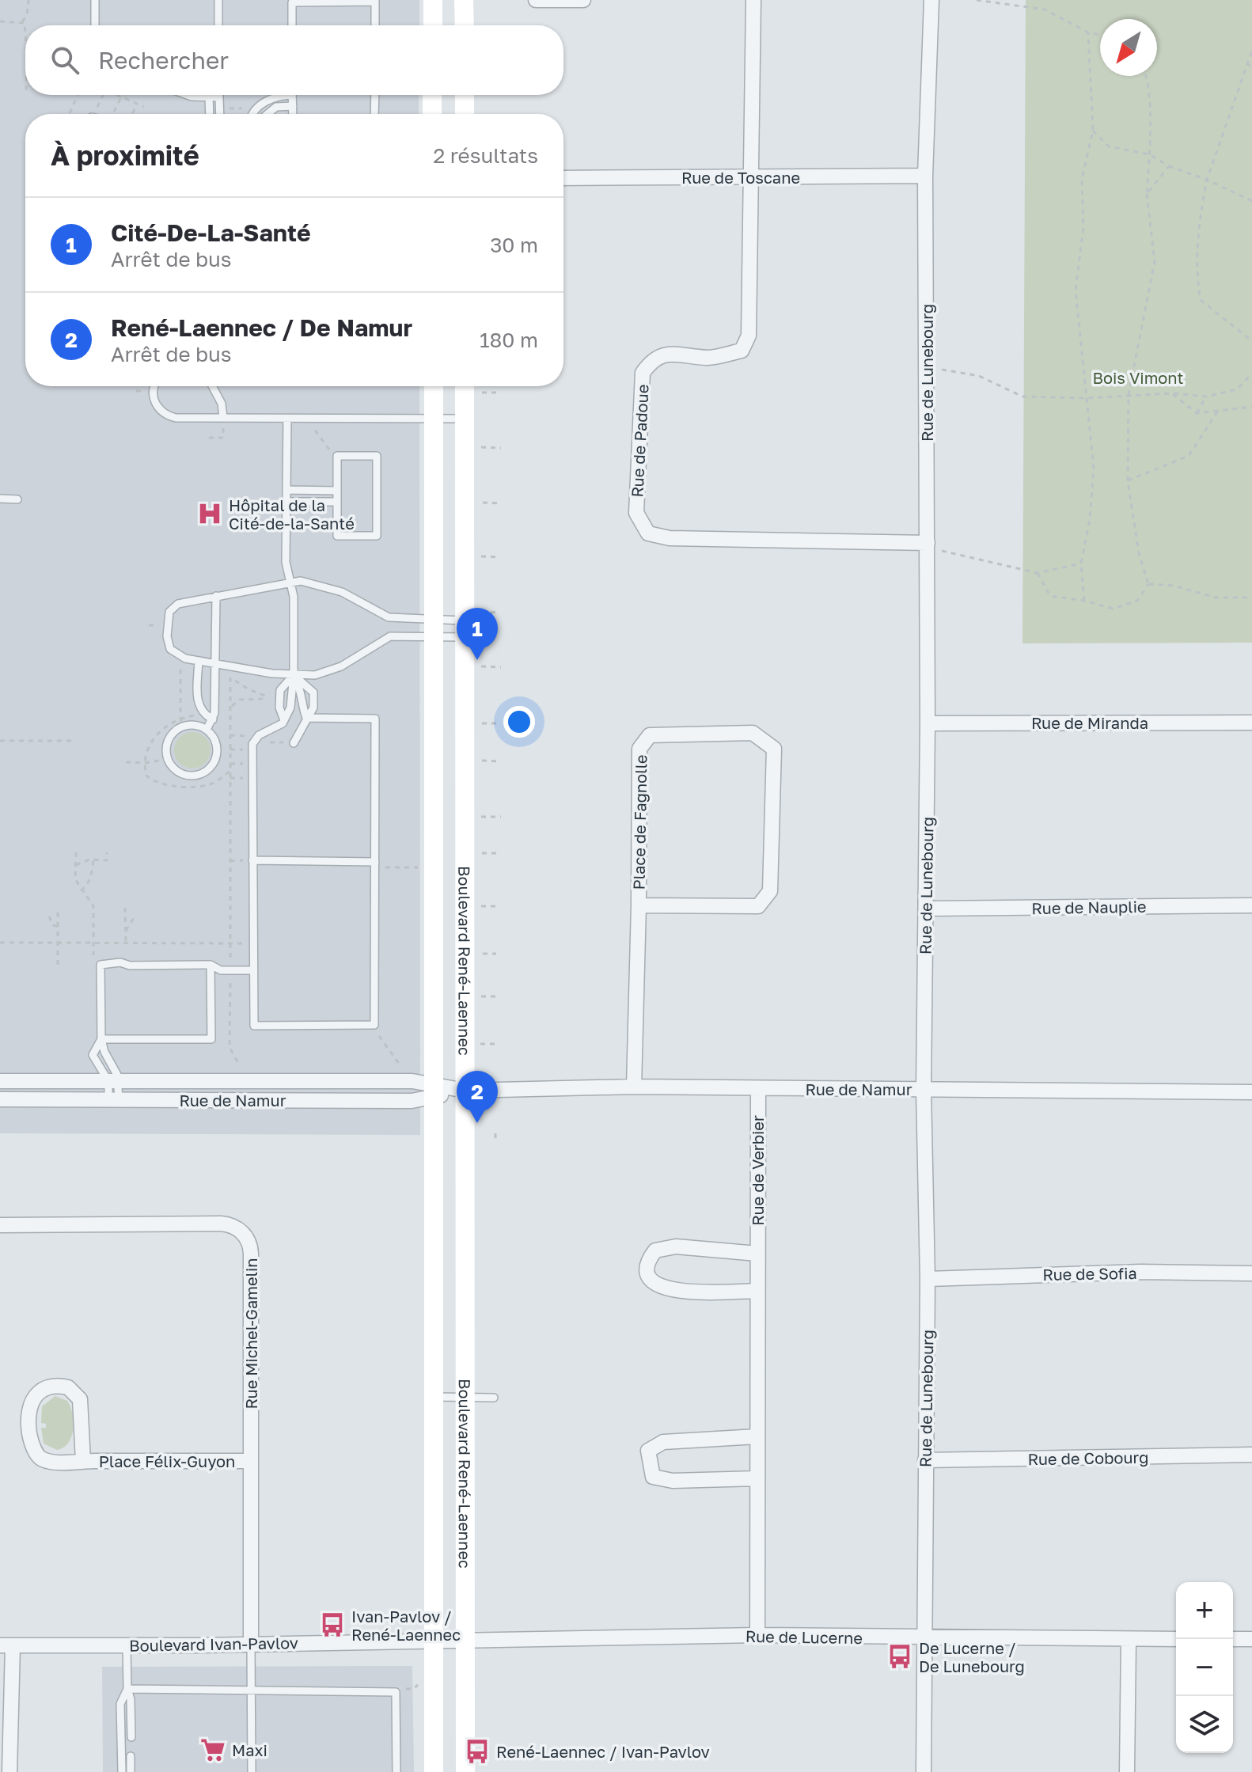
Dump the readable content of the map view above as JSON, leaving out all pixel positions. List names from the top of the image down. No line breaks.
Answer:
{"streets":{"street":["Rue de Toscane","Rue de Lunebourg","Rue de Padoue","Rue de Miranda","Place de Fagnolle","Rue de Nauplie","Boulevard René-Laennec","Rue de Namur","Rue de Verbier","Rue de Sofia","Rue Michel-Gamelin","Rue de Cobourg","Place Félix-Guyon","Rue de Lucerne","Boulevard Ivan-Pavlov"]},"crossings":[["Rue de Toscane","Rue de Lunebourg"],["Rue de Toscane","Rue de Padoue"],["Rue de Lunebourg","Rue de Padoue"],["Rue de Lunebourg","Rue de Miranda"],["Rue de Lunebourg","Rue de Nauplie"],["Rue de Lunebourg","Rue de Namur"],["Rue de Lunebourg","Rue de Sofia"],["Rue de Lunebourg","Rue de Cobourg"],["Rue de Lunebourg","Rue de Lucerne"],["Place de Fagnolle","Rue de Namur"],["Boulevard René-Laennec","Rue de Namur"],["Boulevard René-Laennec","Rue de Lucerne"],["Boulevard René-Laennec","Boulevard Ivan-Pavlov"],["Rue de Namur","Rue de Verbier"],["Rue de Verbier","Rue de Lucerne"],["Rue Michel-Gamelin","Place Félix-Guyon"],["Rue Michel-Gamelin","Boulevard Ivan-Pavlov"],["Rue de Lucerne","Boulevard Ivan-Pavlov"]],"parks":["Bois Vimont"],"places":{"hospital":["Hôpital de la Cité-de-la-Santé"],"bus stop":["Ivan-Pavlov / René-Laennec","De Lucerne / De Lunebourg","René-Laennec / Ivan-Pavlov"],"supermarket":["Maxi"]},"north":"bottom left","page":{"search":"Rechercher","heading":["À proximité","2 résultats"],"list":[{"mark":"1","name":"Cité-De-La-Santé","note":"Arrêt de bus","value":"30 m"},{"mark":"2","name":"René-Laennec / De Namur","note":"Arrêt de bus","value":"180 m"}],"pins":["1","2"],"map_buttons":["+","−"]}}
